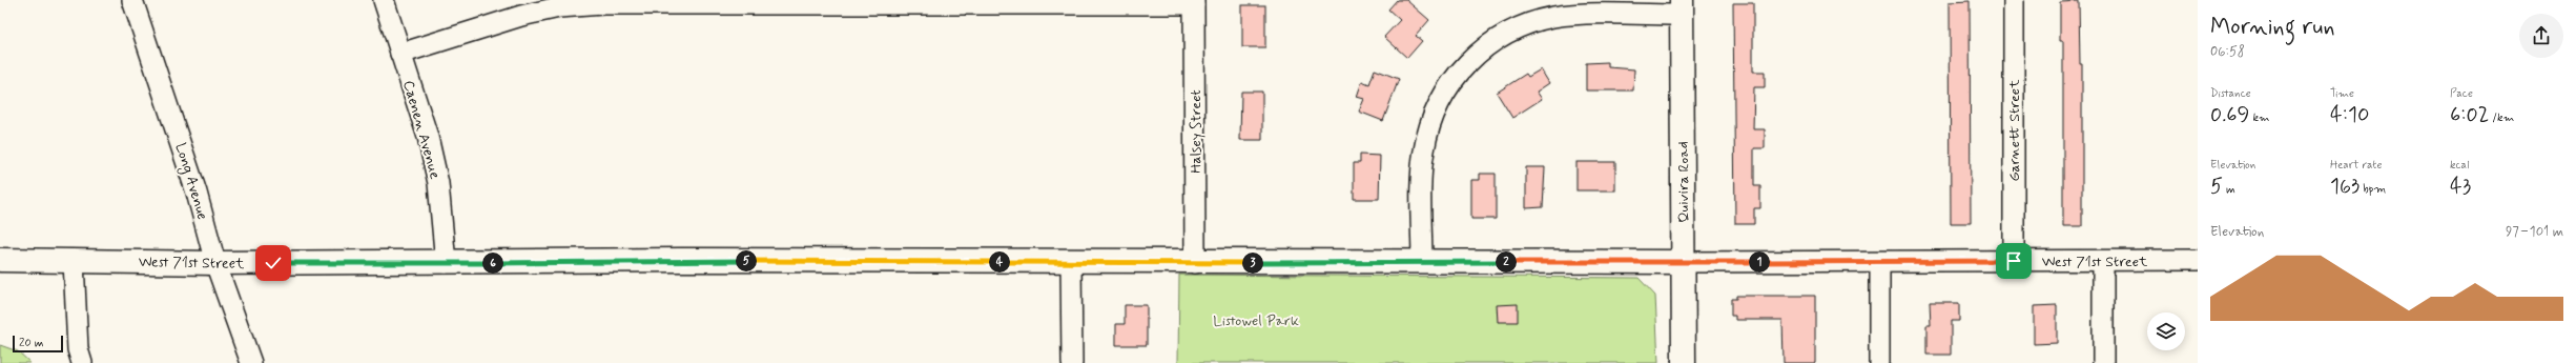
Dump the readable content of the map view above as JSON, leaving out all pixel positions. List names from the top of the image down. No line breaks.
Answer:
{"streets":{"street":["Caenen Avenue","Garnett Street","Halsey Street","Long Avenue","Quivira Road","West 71st Street"]},"crossings":[["Caenen Avenue","West 71st Street"],["Garnett Street","West 71st Street"],["Halsey Street","West 71st Street"],["Long Avenue","West 71st Street"],["Quivira Road","West 71st Street"]],"parks":["Listowel Park"],"scale_bar":"20 m","page":{"heading":["Morning run","06:58"],"stats":[["Distance","0.69 km"],["Time","4:10"],["Pace","6:02 /km"],["Elevation","5 m"],["Heart rate","163 bpm"],["kcal","43"]],"chart":["Elevation","97–101 m"],"pins":["5","1","2","4","3","6"],"scale":"20 m"}}
